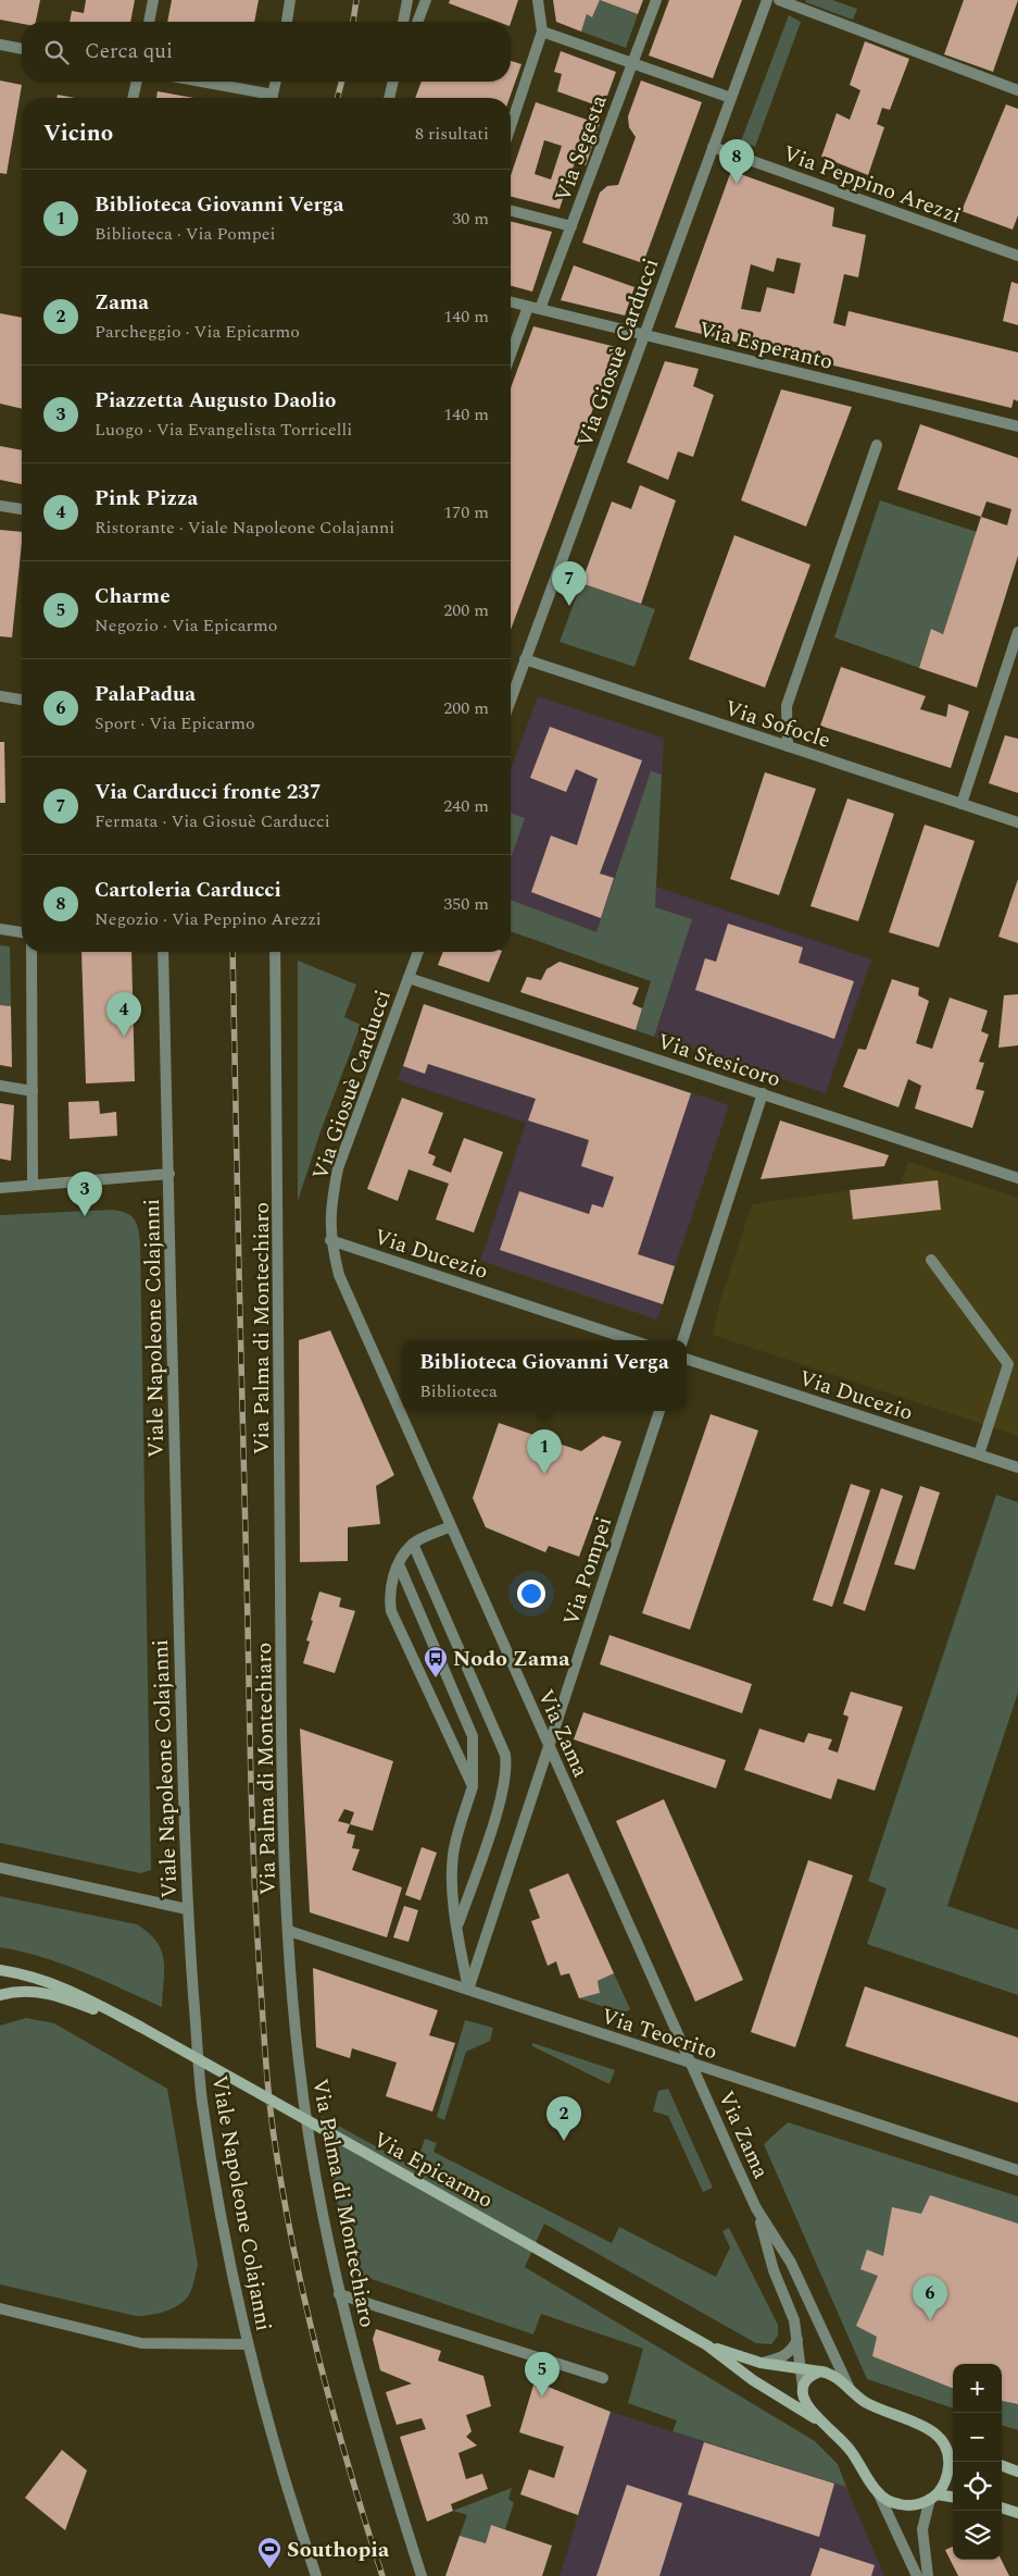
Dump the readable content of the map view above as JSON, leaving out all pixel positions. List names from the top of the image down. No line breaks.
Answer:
{"streets":{"main road":["Via Epicarmo"],"street":["Via Segesta","Via Peppino Arezzi","Via Esperanto","Via Giosuè Carducci","Via Sofocle","Via Stesicoro","Via Ducezio","Viale Napoleone Colajanni","Via Palma di Montechiaro","Via Pompei","Via Zama","Via Teocrito"]},"crossings":[["Via Segesta","Via Esperanto"],["Via Peppino Arezzi","Via Giosuè Carducci"],["Via Esperanto","Via Giosuè Carducci"],["Via Giosuè Carducci","Via Sofocle"],["Via Giosuè Carducci","Via Stesicoro"],["Via Giosuè Carducci","Via Ducezio"],["Via Giosuè Carducci","Via Zama"],["Via Ducezio","Via Zama"],["Via Palma di Montechiaro","Via Teocrito"],["Via Pompei","Via Zama"],["Via Pompei","Via Teocrito"],["Via Zama","Via Teocrito"]],"places":{"bus stop":["Nodo Zama"],"sports":["Southopia"]},"page":{"search":"Cerca qui","heading":["Vicino","8 risultati"],"pins":["8","7","4","3","1","2","6","5"],"list":[{"mark":"1","name":"Biblioteca Giovanni Verga","note":"Biblioteca · Via Pompei","value":"30 m"},{"mark":"2","name":"Zama","note":"Parcheggio · Via Epicarmo","value":"140 m"},{"mark":"3","name":"Piazzetta Augusto Daolio","note":"Luogo · Via Evangelista Torricelli","value":"140 m"},{"mark":"4","name":"Pink Pizza","note":"Ristorante · Viale Napoleone Colajanni","value":"170 m"},{"mark":"5","name":"Charme","note":"Negozio · Via Epicarmo","value":"200 m"},{"mark":"6","name":"PalaPadua","note":"Sport · Via Epicarmo","value":"200 m"},{"mark":"7","name":"Via Carducci fronte 237","note":"Fermata · Via Giosuè Carducci","value":"240 m"},{"mark":"8","name":"Cartoleria Carducci","note":"Negozio · Via Peppino Arezzi","value":"350 m"}],"popup":["Biblioteca Giovanni Verga","Biblioteca"],"map_buttons":["+","−"]}}
